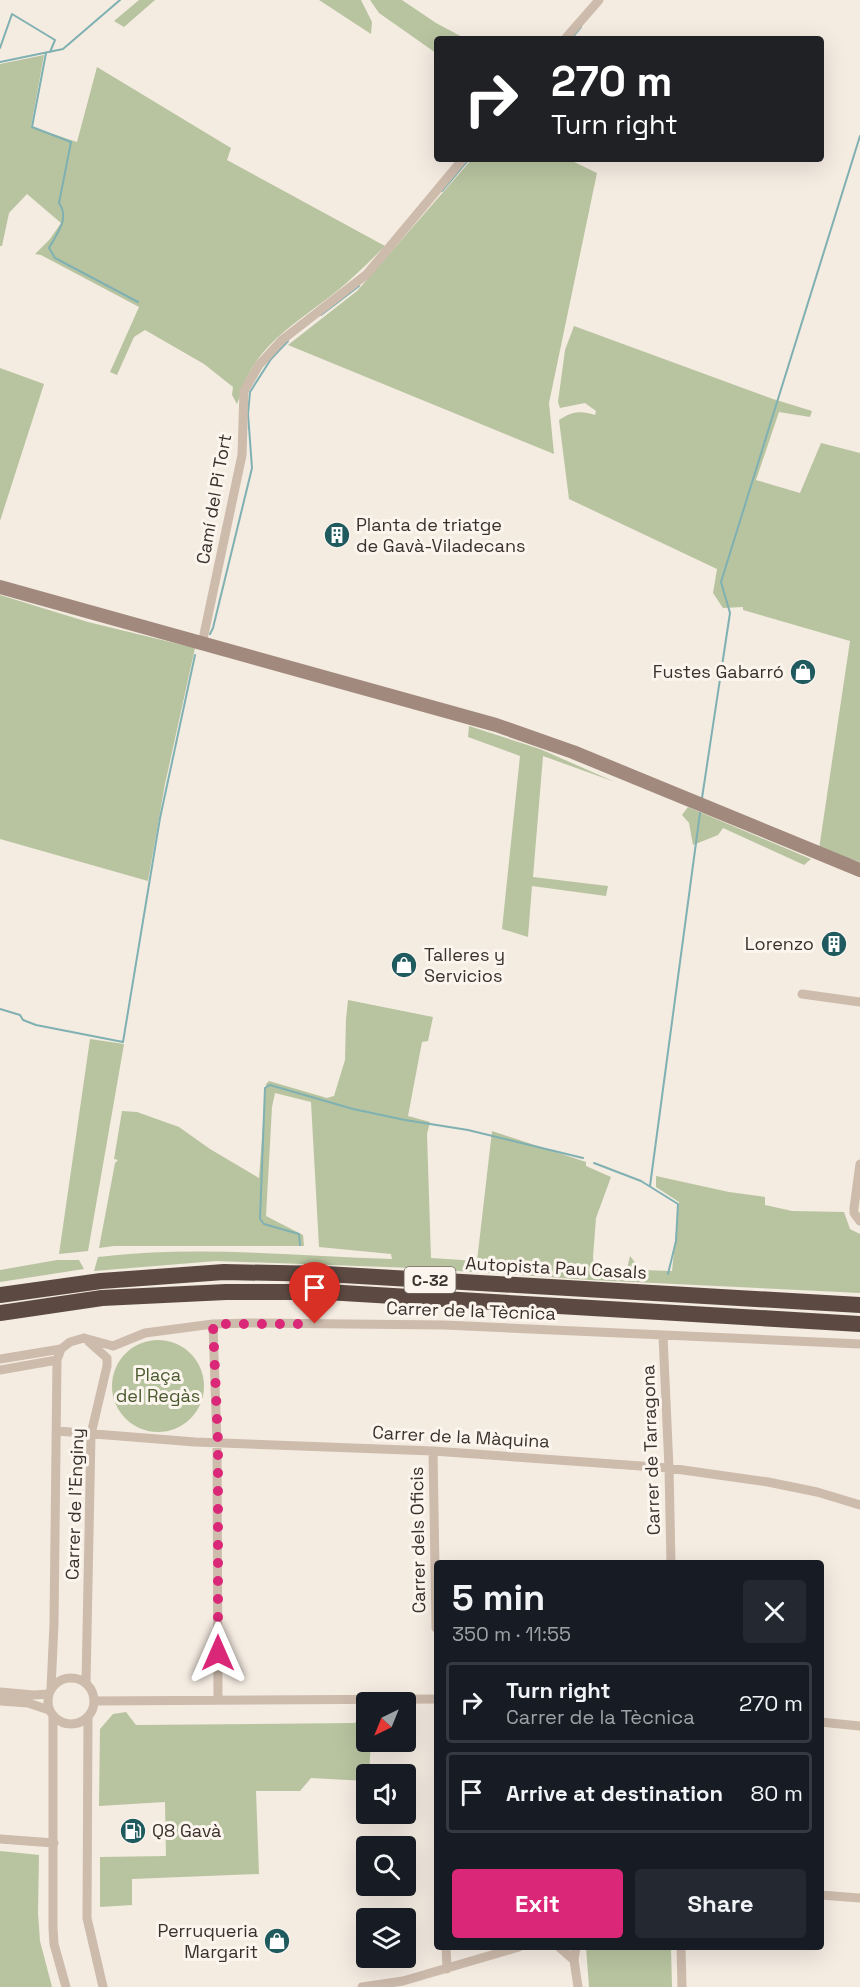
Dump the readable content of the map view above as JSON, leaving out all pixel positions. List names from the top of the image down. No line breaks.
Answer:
{"streets":{"highway":["Autopista Pau Casals","C-32"],"street":["Camí del Pi Tort","Carrer de la Tècnica","Carrer de la Màquina","Carrer de Tarragona","Carrer de l'Enginy","Carrer dels Oficis"]},"crossings":[["Carrer de la Tècnica","Carrer de Tarragona"],["Carrer de la Tècnica","Carrer de l'Enginy"],["Carrer de la Màquina","Carrer de Tarragona"],["Carrer de la Màquina","Carrer de l'Enginy"],["Carrer de la Màquina","Carrer dels Oficis"]],"parks":["Plaça del Regàs"],"places":{"building":["Planta de triatge de Gavà-Viladecans","Lorenzo"],"shop":["Fustes Gabarró","Talleres y Servicios","Perruqueria Margarit"],"fuel station":["Q8 Gavà"]},"north":"bottom left","page":{"turn":["270 m","Turn right"],"heading":["5 min","350 m · 11:55"],"list":[{"name":"Turn right","note":"Carrer de la Tècnica","value":"270 m"},{"name":"Arrive at destination","value":"80 m"}],"buttons":["Exit","Share"]}}
